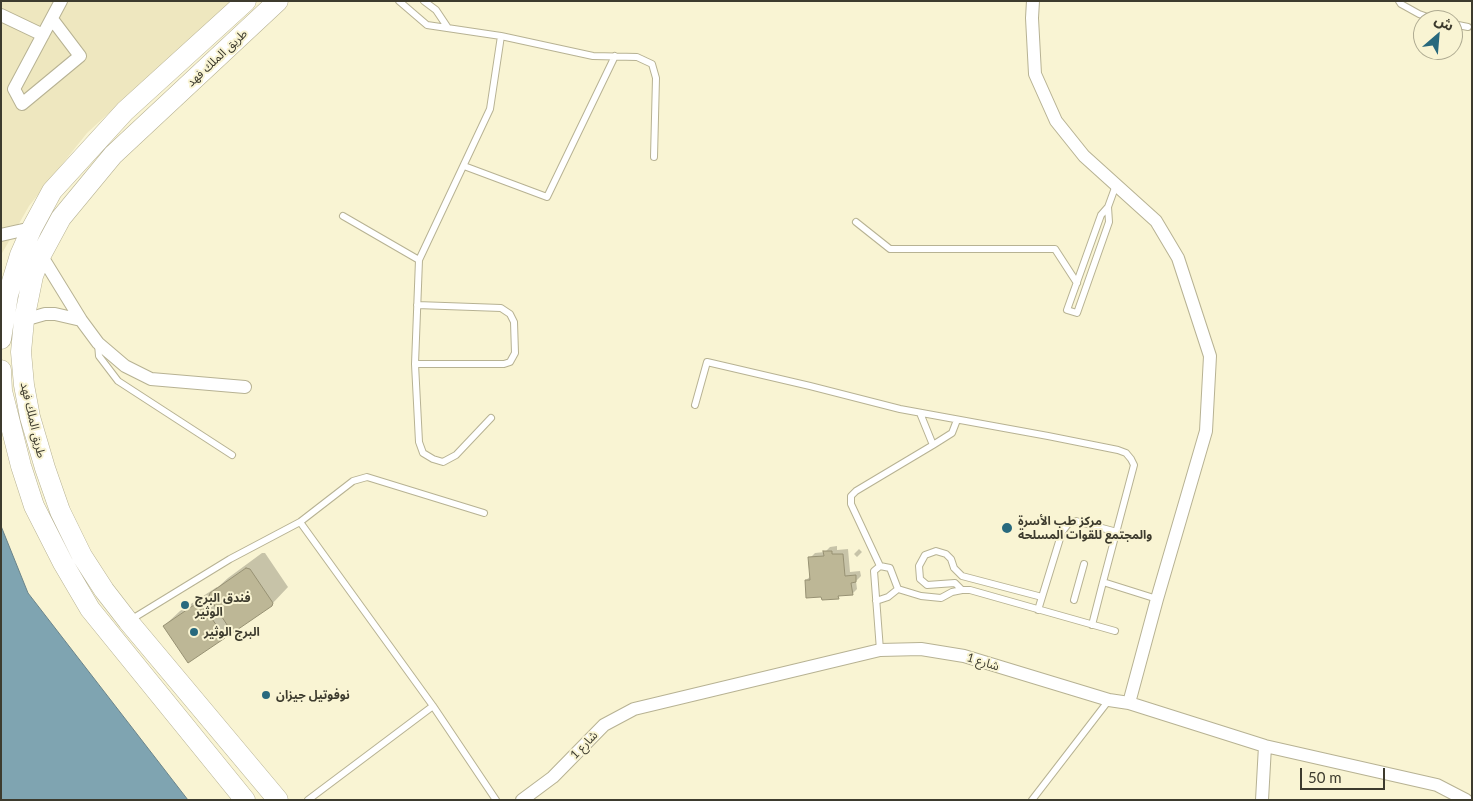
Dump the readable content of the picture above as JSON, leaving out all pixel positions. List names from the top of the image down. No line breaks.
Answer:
{"streets":{"main road":["طريق الملك فهد"],"street":["شارع 1"]},"places":["مركز طب الأسرة والمجتمع للقوات المسلحة","فندق البرج الوثير","البرج الوثير","نوفوتيل جيزان"],"scale_bar":"50 m","north":"top right"}
